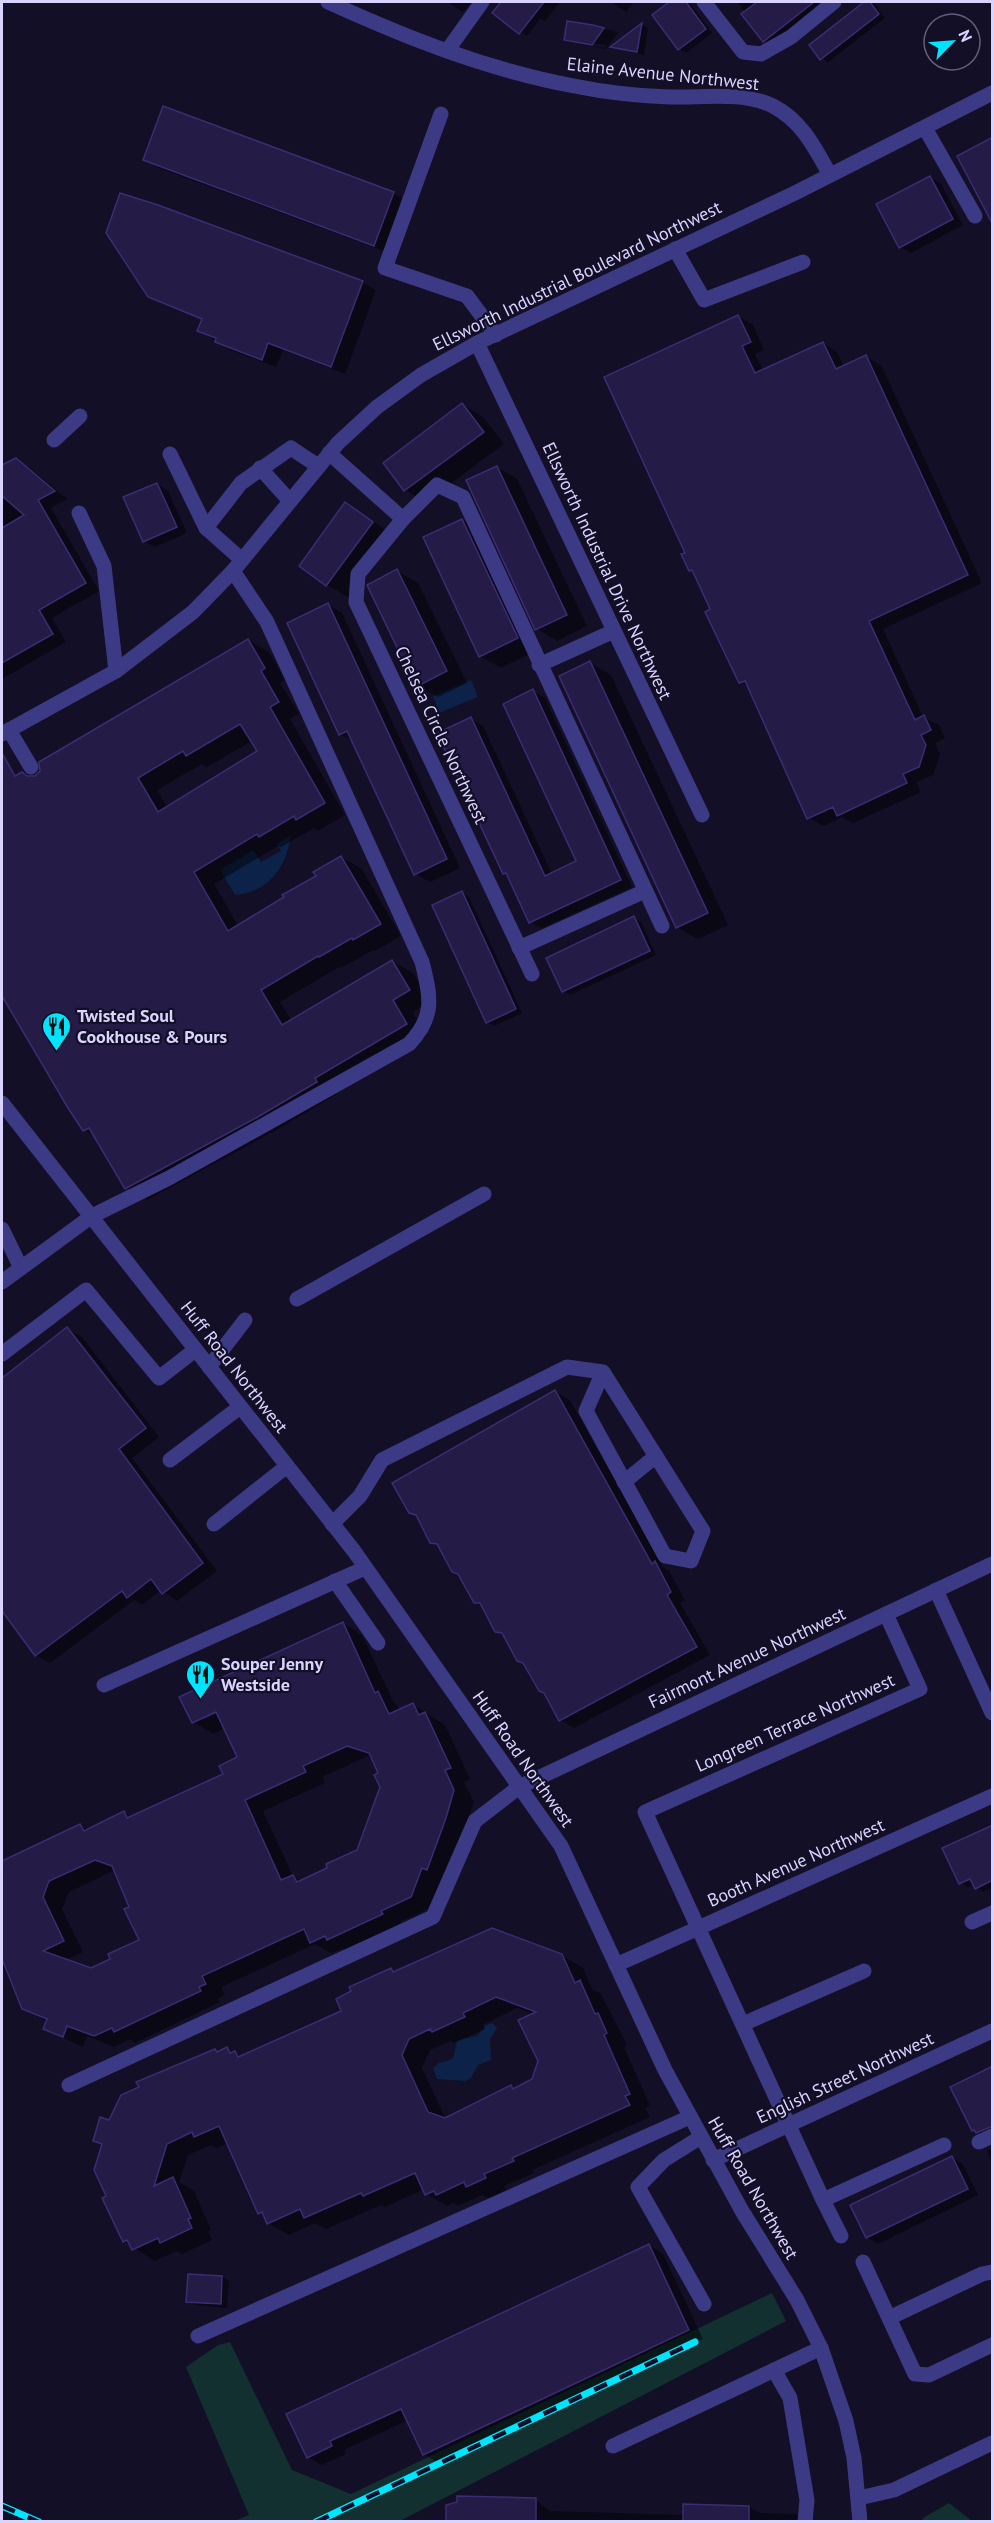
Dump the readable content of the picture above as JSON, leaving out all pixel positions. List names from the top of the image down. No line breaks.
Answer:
{"streets":{"street":["Elaine Avenue Northwest","Ellsworth Industrial Boulevard Northwest","Ellsworth Industrial Drive Northwest","Chelsea Circle Northwest","Huff Road Northwest","Fairmont Avenue Northwest","Longreen Terrace Northwest","Booth Avenue Northwest","English Street Northwest"]},"crossings":[["Elaine Avenue Northwest","Ellsworth Industrial Boulevard Northwest"],["Ellsworth Industrial Boulevard Northwest","Ellsworth Industrial Drive Northwest"],["Huff Road Northwest","Fairmont Avenue Northwest"],["Huff Road Northwest","Booth Avenue Northwest"],["Huff Road Northwest","English Street Northwest"],["Fairmont Avenue Northwest","Longreen Terrace Northwest"],["Longreen Terrace Northwest","Booth Avenue Northwest"]],"places":{"restaurant":["Twisted Soul Cookhouse & Pours","Souper Jenny Westside"]},"north":"top right"}
